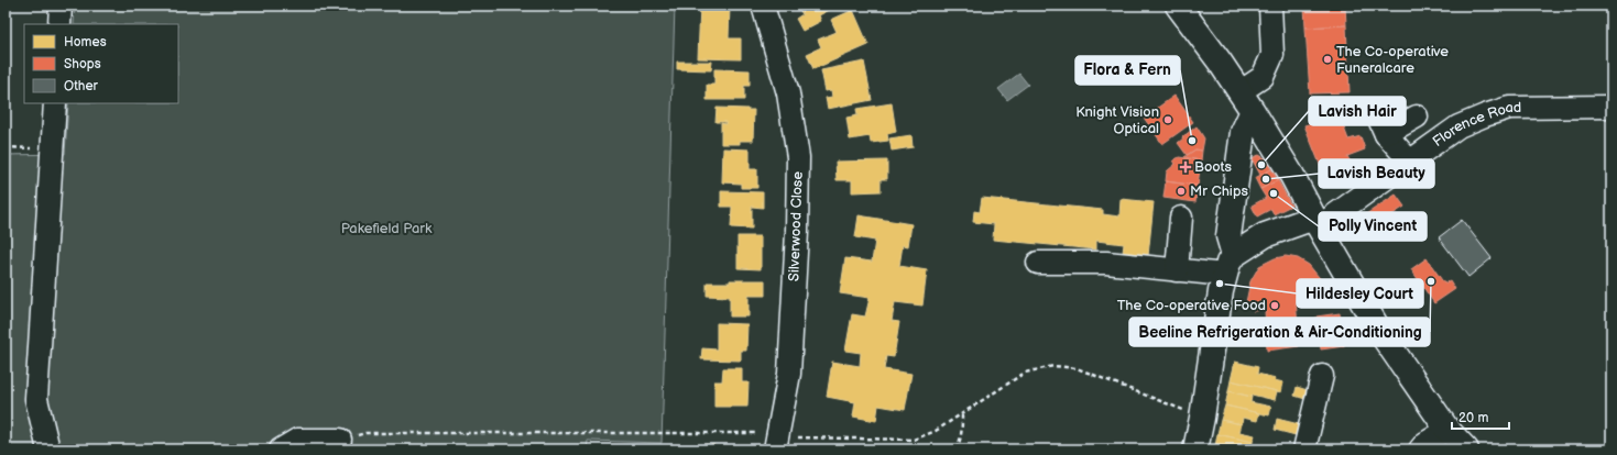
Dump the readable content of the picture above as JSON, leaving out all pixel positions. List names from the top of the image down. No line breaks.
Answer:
{"streets":{"street":["Florence Road","Silverwood Close"]},"parks":["Pakefield Park"],"places":{"other":["The Co-operative Funeralcare","Knight Vision Optical","Flora & Fern","Lavish Hair","Lavish Beauty","Mr Chips","Polly Vincent","Beeline Refrigeration & Air-Conditioning","Hildesley Court","The Co-operative Food"],"health":["Boots"]},"legend":["Homes","Shops","Other"],"scale_bar":"20 m"}
